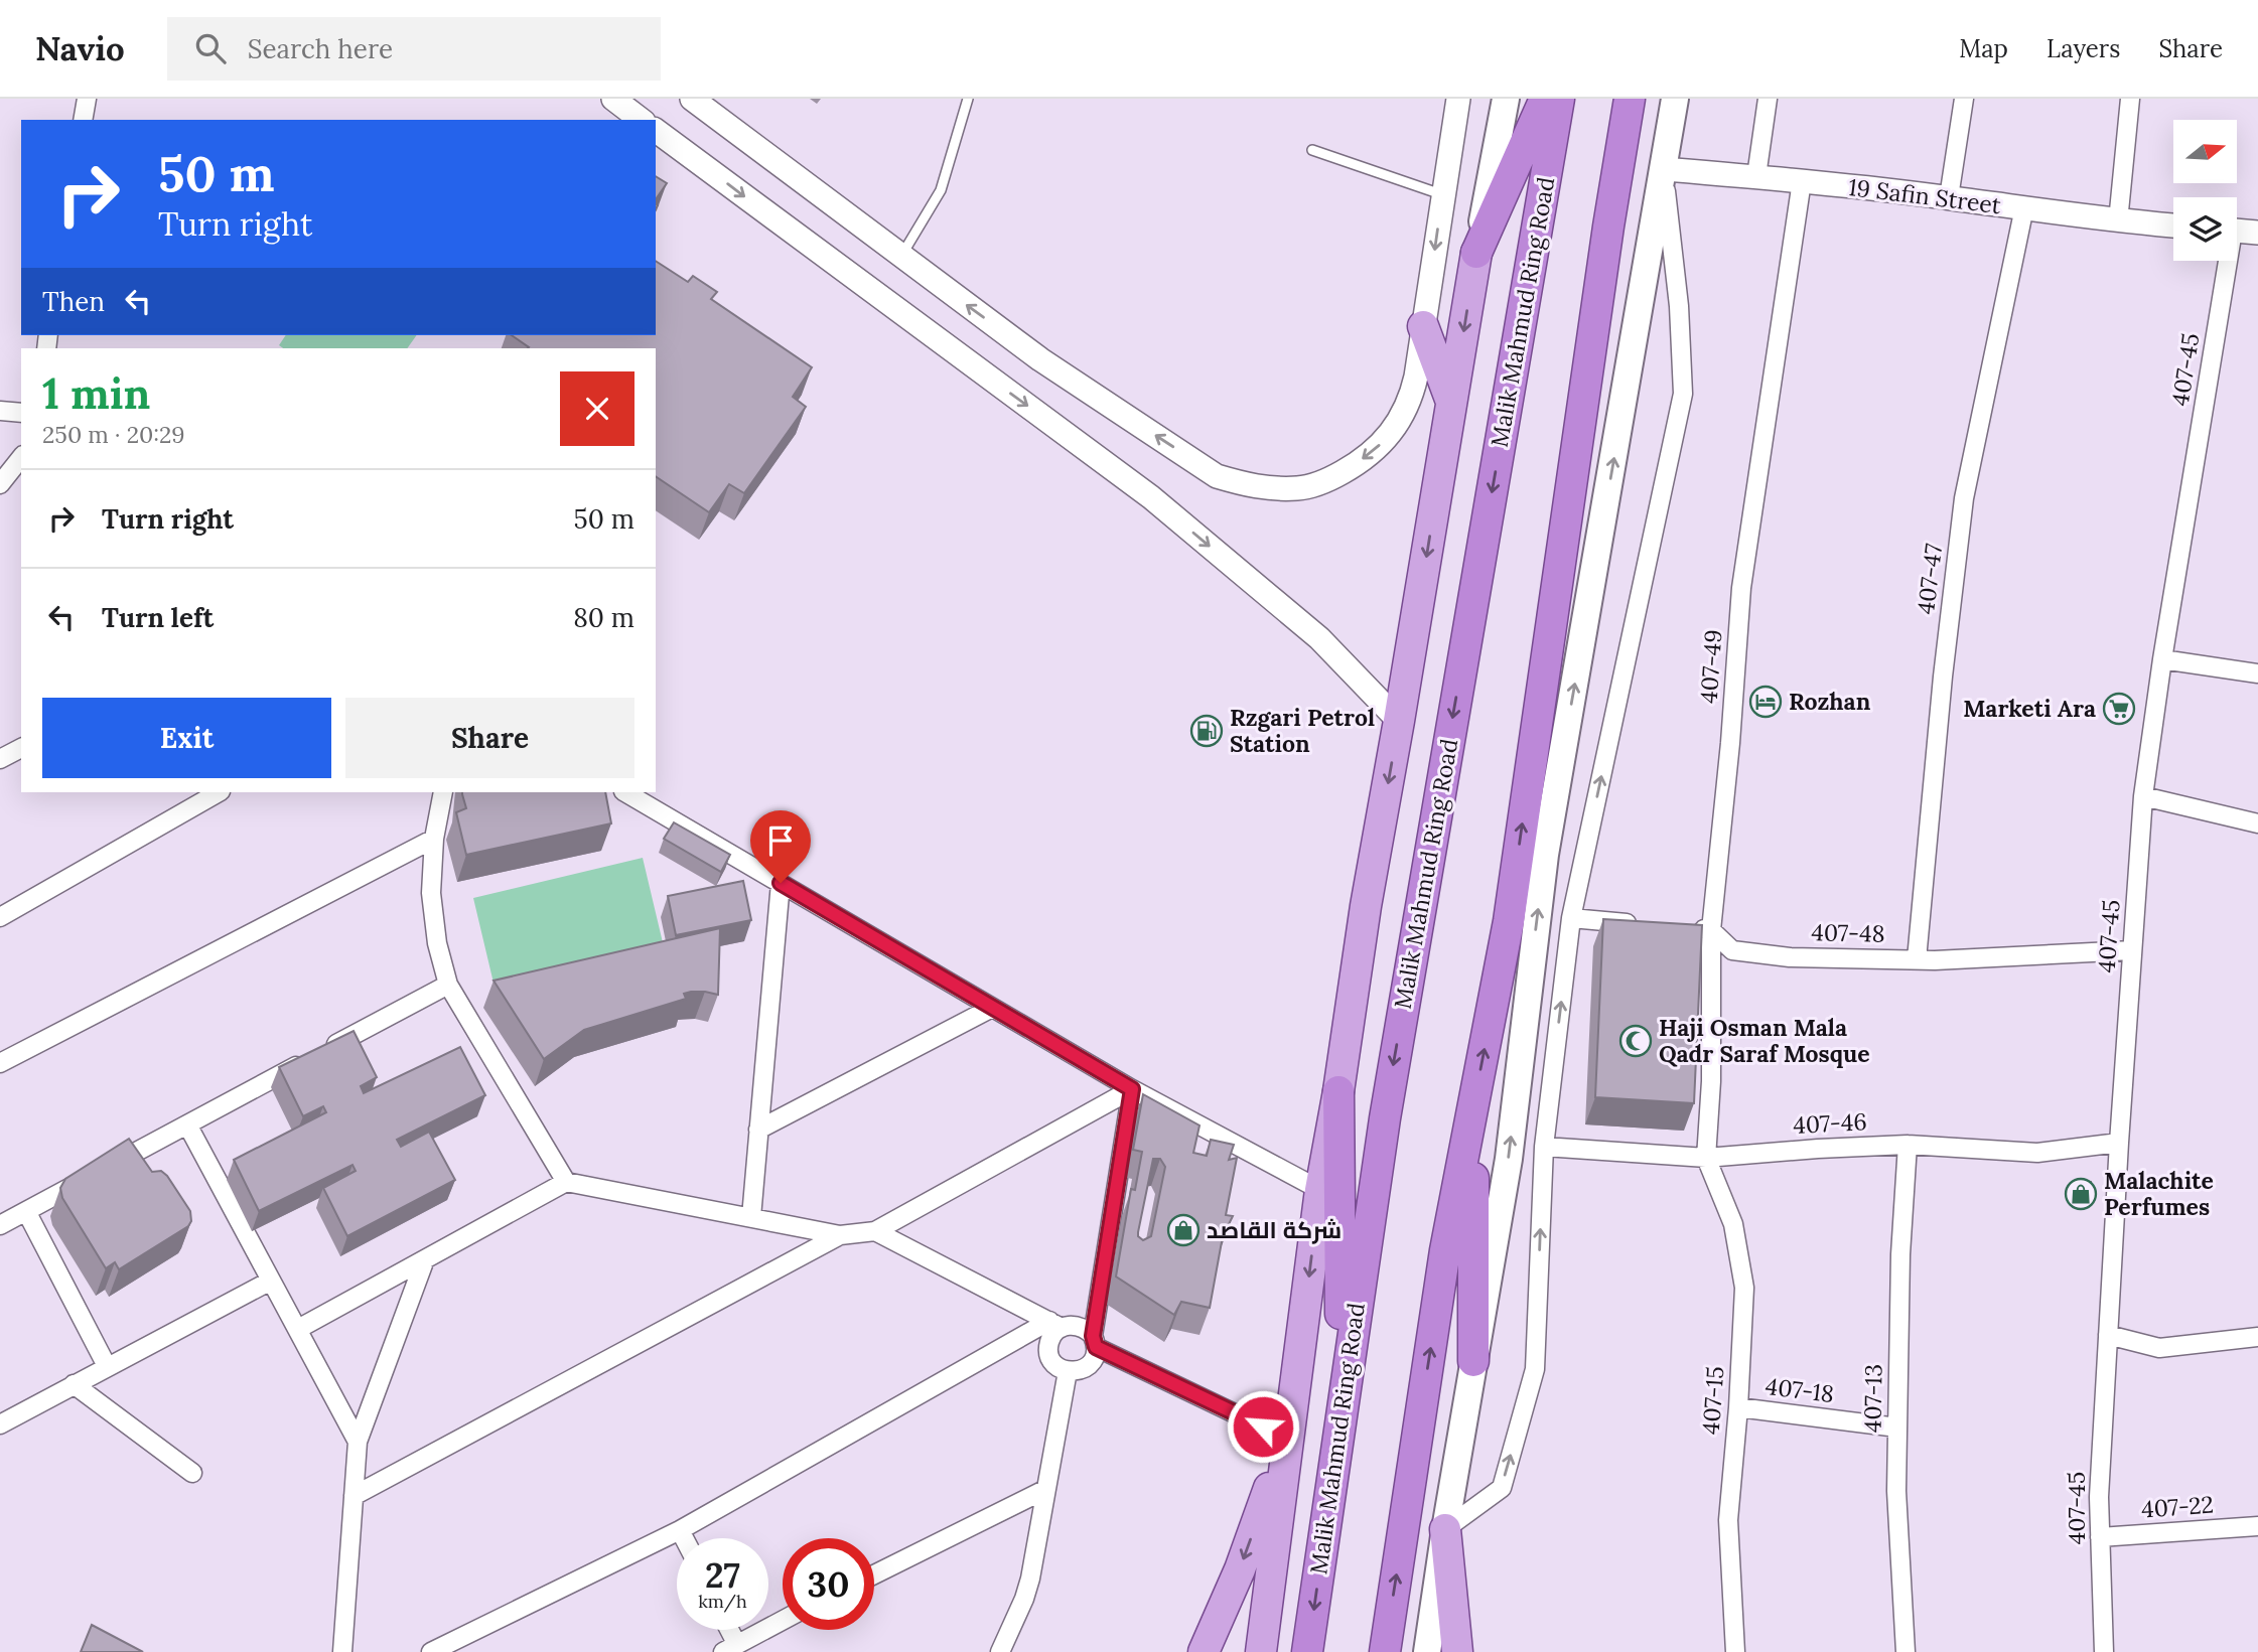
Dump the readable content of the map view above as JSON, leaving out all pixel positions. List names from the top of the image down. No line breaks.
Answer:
{"streets":{"highway":["Malik Mahmud Ring Road"],"street":["19 Safin Street","407-45","407-47","407-49","407-48","407-46","407-18","407-13","407-15","407-22"]},"crossings":[["19 Safin Street","407-47"],["19 Safin Street","407-49"],["407-45","407-48"],["407-45","407-46"],["407-45","407-22"],["407-47","407-48"],["407-49","407-48"],["407-49","407-46"],["407-49","407-15"],["407-46","407-13"],["407-46","407-15"],["407-18","407-13"],["407-18","407-15"]],"places":{"hotel":["Rozhan"],"supermarket":["Marketi Ara"],"fuel station":["Rzgari Petrol Station"],"mosque":["Haji Osman Mala Qadr Saraf Mosque"],"shop":["Malachite Perfumes","شركة القاصد"]},"north":"right","page":{"header":"Navio","search":"Search here","nav":["Map","Layers","Share"],"turn":["50 m","Turn right"],"then":"Then","heading":["1 min","250 m · 20:29"],"list":[{"name":"Turn right","value":"50 m"},{"name":"Turn left","value":"80 m"}],"buttons":["Exit","Share"],"speed":"27 km/h","limit":"30"}}
